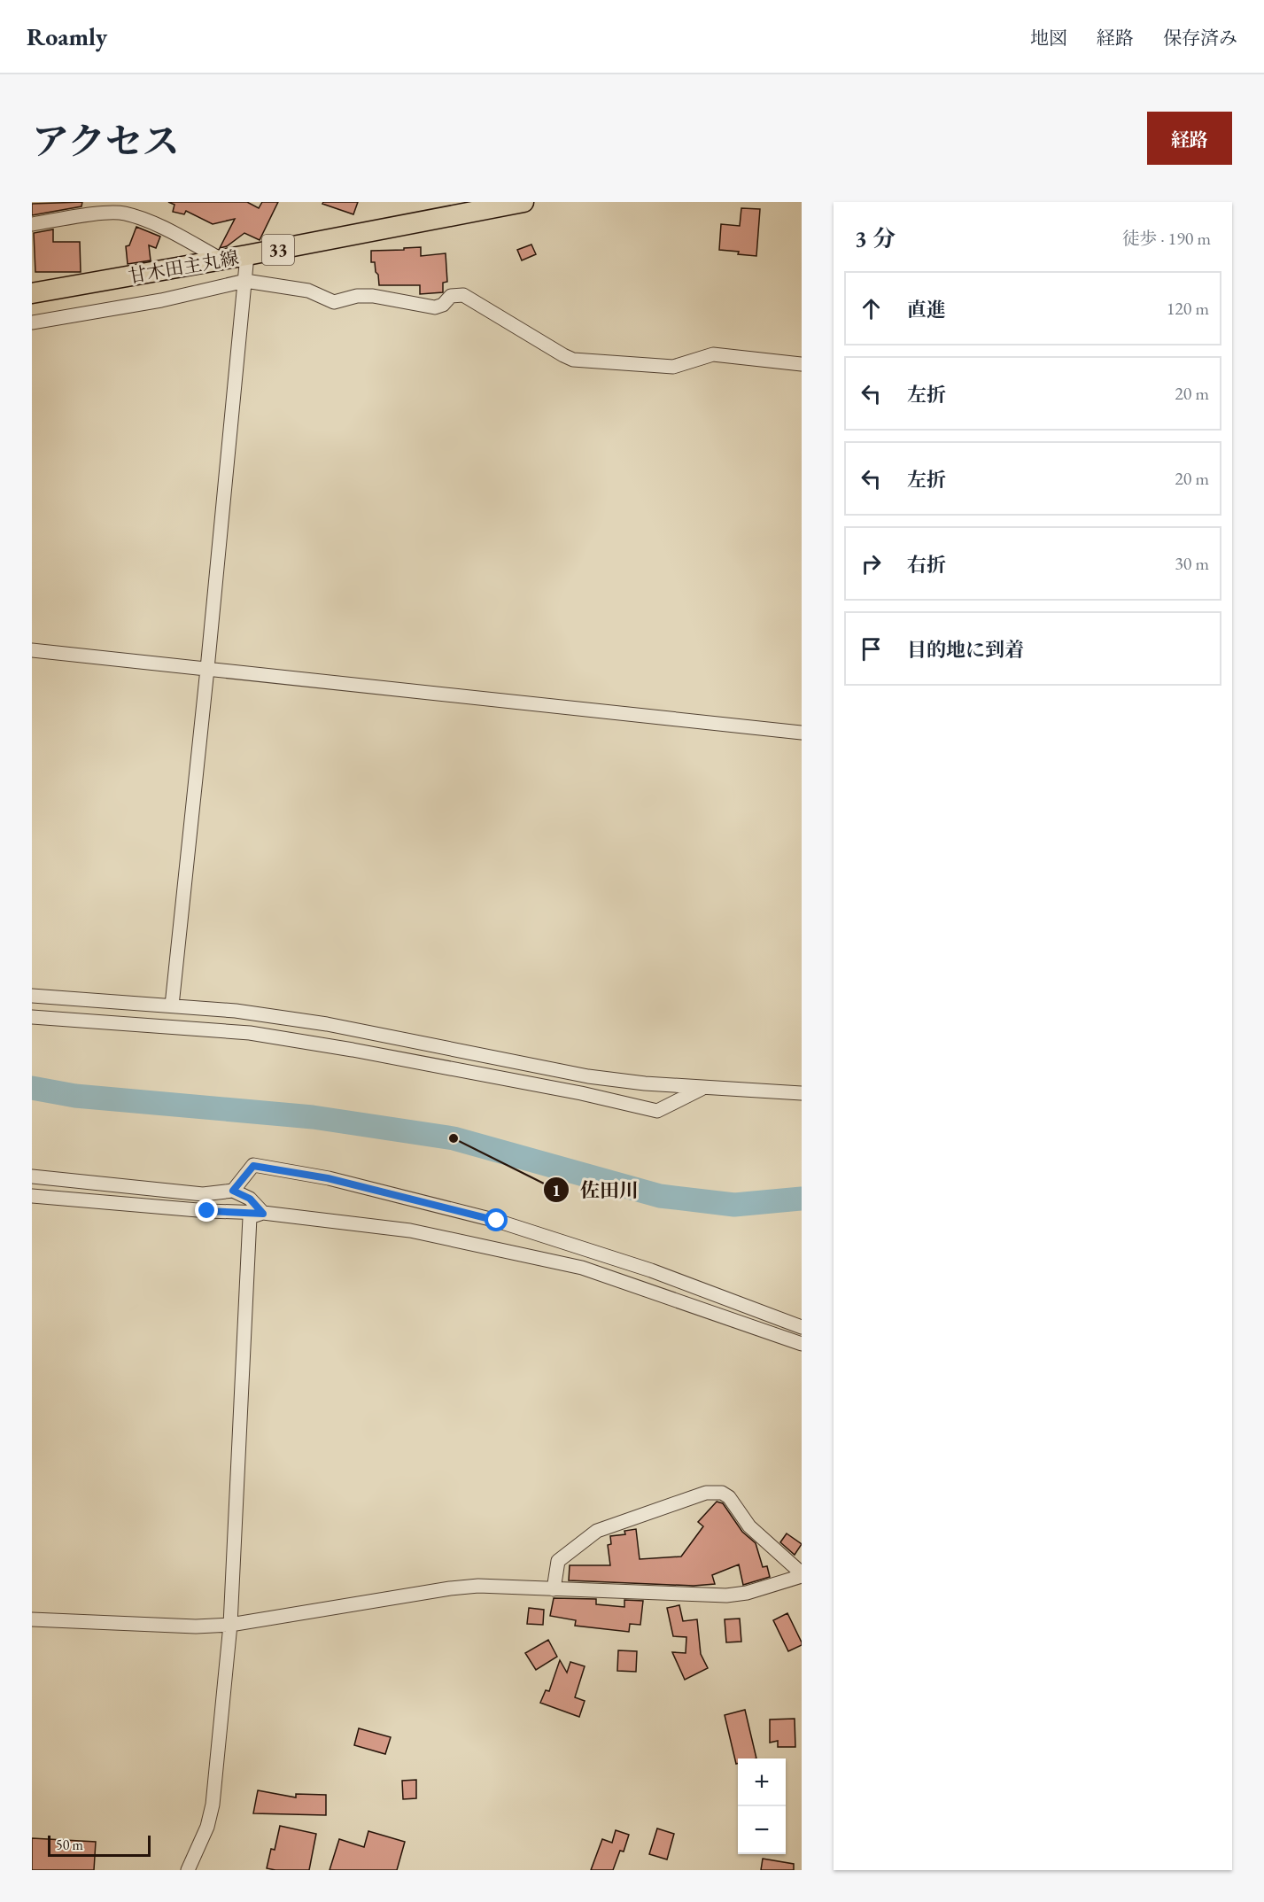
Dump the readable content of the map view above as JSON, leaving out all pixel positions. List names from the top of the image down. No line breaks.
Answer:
{"streets":{"main road":["33","甘木田主丸線"]},"places":["佐田川"],"scale_bar":"50 m","page":{"header":"Roamly","nav":["地図","経路","保存済み"],"title":"アクセス","buttons":"経路","heading":["3 分","徒歩 · 190 m"],"list":[["直進","120 m"],["左折","20 m"],["左折","20 m"],["右折","30 m"],"目的地に到着"],"map_buttons":["+","−"],"scale":"50 m"}}
